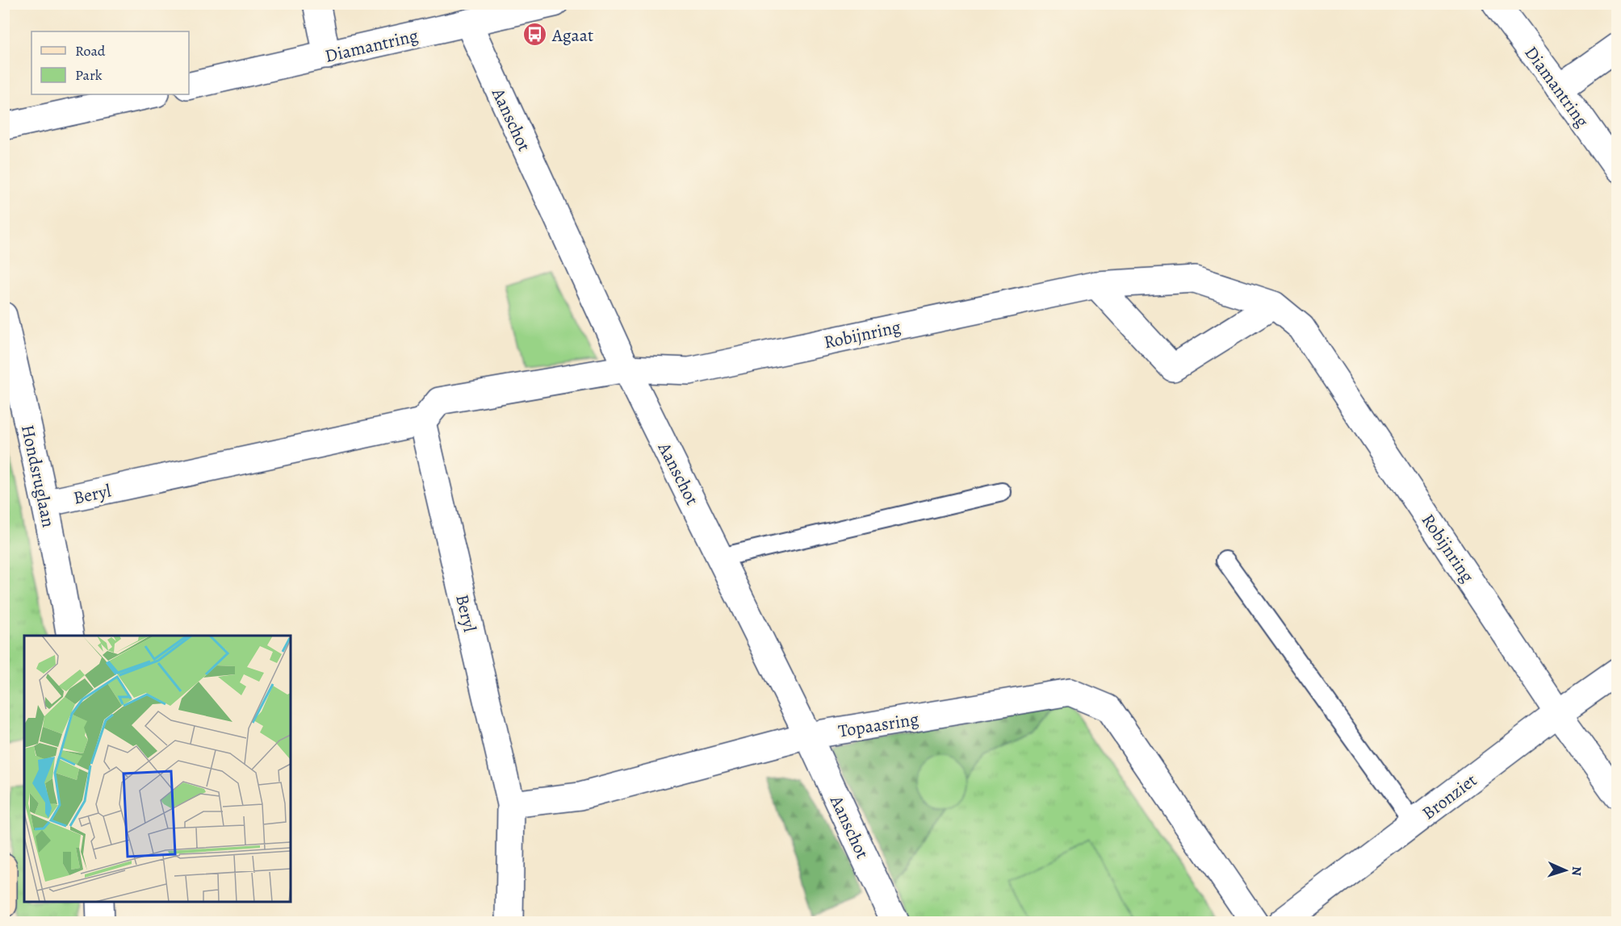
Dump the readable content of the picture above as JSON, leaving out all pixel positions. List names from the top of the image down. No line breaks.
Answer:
{"streets":{"street":["Diamantring","Aanschot","Robijnring","Hondsruglaan","Beryl","Topaasring","Bronziet"]},"crossings":[["Diamantring","Aanschot"],["Aanschot","Robijnring"],["Aanschot","Topaasring"],["Robijnring","Bronziet"],["Hondsruglaan","Beryl"],["Beryl","Topaasring"]],"places":{"bus stop":["Agaat"]},"legend":["Road","Park"],"north":"right"}
